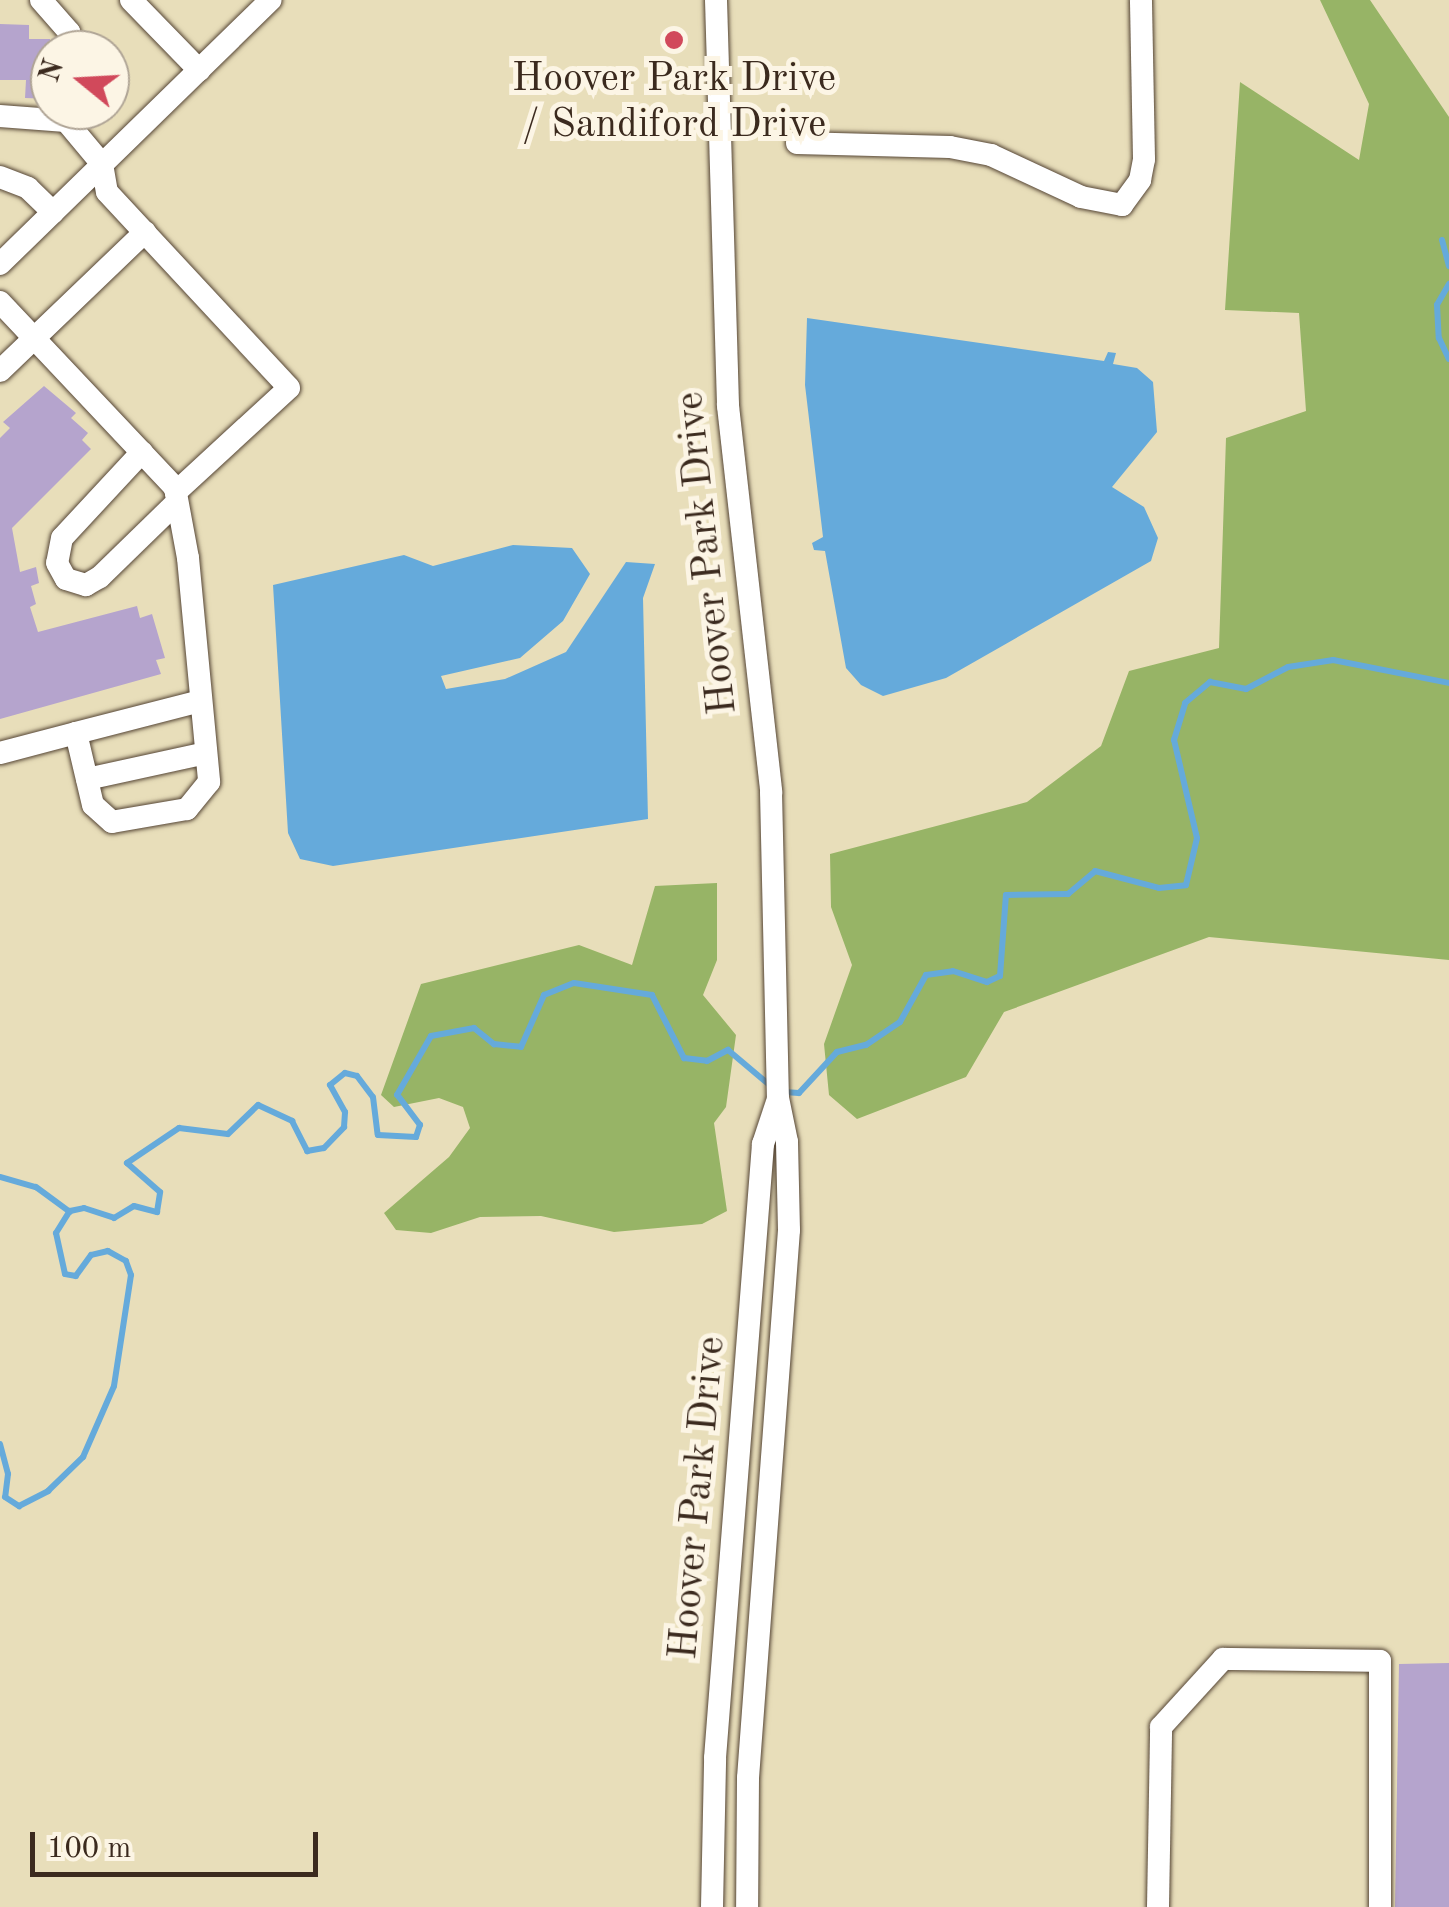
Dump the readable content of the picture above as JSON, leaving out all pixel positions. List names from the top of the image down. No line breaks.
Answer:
{"streets":{"street":["Hoover Park Drive"]},"places":["Hoover Park Drive / Sandiford Drive"],"scale_bar":"100 m","north":"left"}
